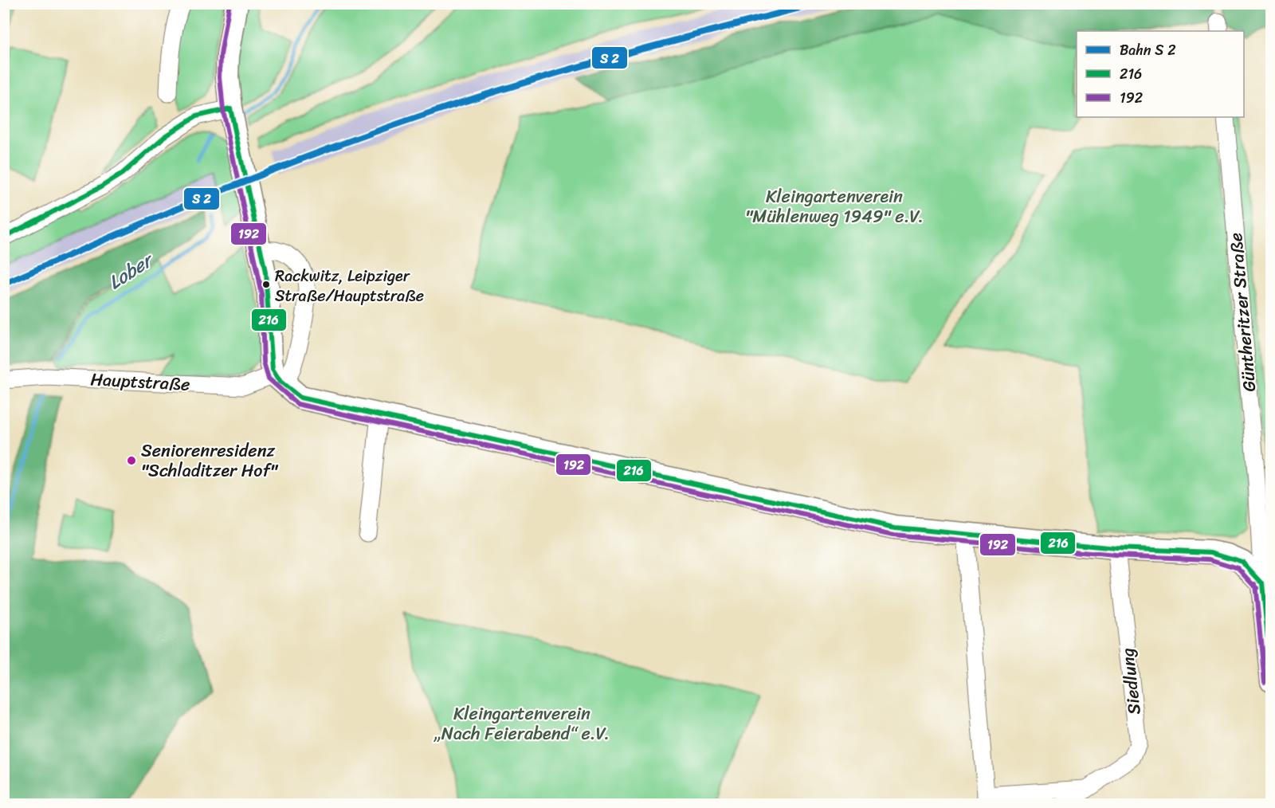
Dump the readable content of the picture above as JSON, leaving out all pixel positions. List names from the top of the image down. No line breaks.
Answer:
{"streets":{"street":["Güntheritzer Straße","Hauptstraße","Siedlung"]},"water":["Lober"],"parks":["Kleingartenverein \"Mühlenweg 1949\" e.V.","Kleingartenverein „Nach Feierabend“ e.V."],"places":["Rackwitz, Leipziger Straße/Hauptstraße","Seniorenresidenz \"Schladitzer Hof\""],"lines":["transit line 192","transit line 216"],"legend":["Bahn S 2","216","192"]}
